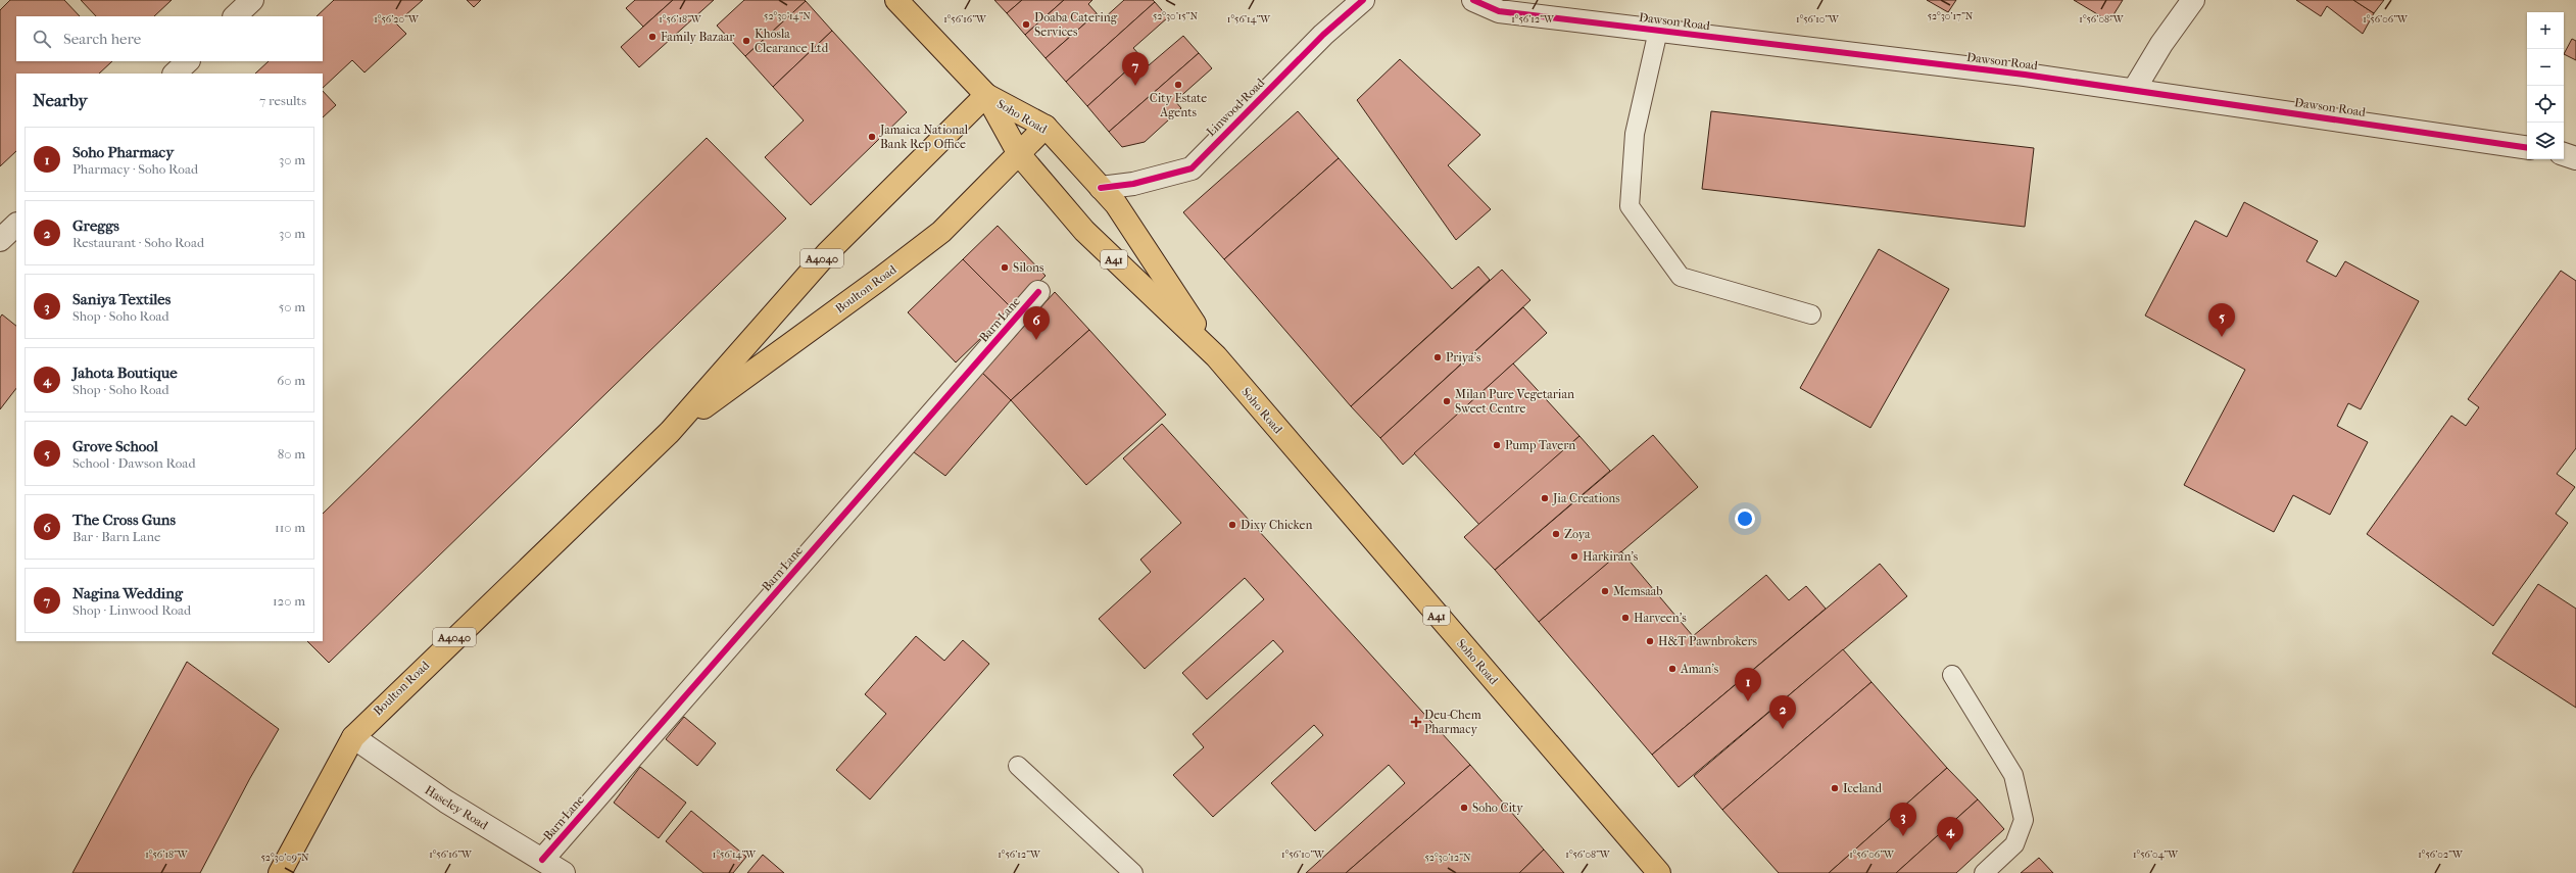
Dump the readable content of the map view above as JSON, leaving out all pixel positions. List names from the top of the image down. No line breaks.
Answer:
{"streets":{"main road":["Soho Road","A4040","A41","Boulton Road"],"street":["Dawson Road","Linwood Road","Barn Lane","Haseley Road"]},"crossings":[["Linwood Road","Soho Road"],["Soho Road","Boulton Road"],["Boulton Road","Haseley Road"],["Barn Lane","Haseley Road"]],"places":{"other":["Doaba Catering Services","Family Bazaar","Khosla Clearance Ltd","City Estate Agents","Jamaica National Bank Rep Office","Silons","Priya's","Milan Pure Vegetarian Sweet Centre","Pump Tavern","Jia Creations","Dixy Chicken","Zoya","Harkiran's","Memsaab","Harveen's","H&T Pawnbrokers","Aman's","Iceland","Soho City"],"health":["Deu-Chem Pharmacy"]},"page":{"map_buttons":["+","−"],"search":"Search here","pins":["7","5","6","1","2","3","4"],"heading":["Nearby","7 results"],"list":[{"mark":"1","name":"Soho Pharmacy","note":"Pharmacy · Soho Road","value":"30 m"},{"mark":"2","name":"Greggs","note":"Restaurant · Soho Road","value":"30 m"},{"mark":"3","name":"Saniya Textiles","note":"Shop · Soho Road","value":"50 m"},{"mark":"4","name":"Jahota Boutique","note":"Shop · Soho Road","value":"60 m"},{"mark":"5","name":"Grove School","note":"School · Dawson Road","value":"80 m"},{"mark":"6","name":"The Cross Guns","note":"Bar · Barn Lane","value":"110 m"},{"mark":"7","name":"Nagina Wedding","note":"Shop · Linwood Road","value":"120 m"}]},"coordinates":["52°30'15\"N","52°30'14\"N","52°30'17\"N","1°56'20\"W","1°56'18\"W","1°56'16\"W","1°56'14\"W","1°56'12\"W","1°56'10\"W","1°56'08\"W","1°56'06\"W","1°56'04\"W","1°56'02\"W","52°30'09\"N","52°30'12\"N"]}
